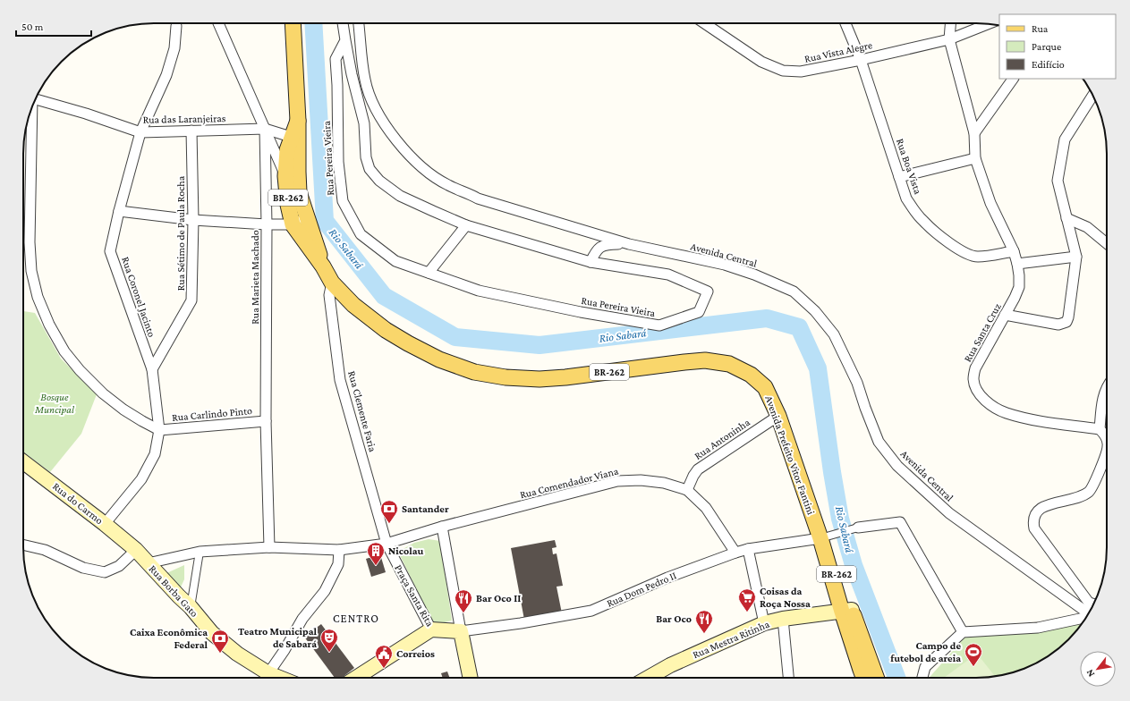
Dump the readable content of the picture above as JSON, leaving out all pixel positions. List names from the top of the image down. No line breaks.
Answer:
{"streets":{"main road":["BR-262","Avenida Prefeito Vitor Fantini","Rua do Carmo","Rua Borba Gato","Praça Santa Rita","Rua Mestra Ritinha"],"street":["Rua Vista Alegre","Rua das Laranjeiras","Rua Pereira Vieira","Rua Boa Vista","Rua Sétimo de Paula Rocha","Avenida Central","Rua Marieta Machado","Rua Coronel Jacinto","Rua Santa Cruz","Rua Clemente Faria","Rua Carlindo Pinto","Rua Antoninha","Rua Comendador Viana","Rua Dom Pedro II"]},"crossings":[["Rua Vista Alegre","Rua Boa Vista"],["Rua Vista Alegre","Rua Santa Cruz"],["Rua das Laranjeiras","Rua Sétimo de Paula Rocha"],["Rua das Laranjeiras","Rua Marieta Machado"],["Rua das Laranjeiras","Rua Coronel Jacinto"],["Rua das Laranjeiras","Avenida Prefeito Vitor Fantini"],["Rua Boa Vista","Rua Santa Cruz"],["Rua Sétimo de Paula Rocha","Rua Coronel Jacinto"],["Rua Marieta Machado","Rua Carlindo Pinto"],["Rua Coronel Jacinto","Rua Carlindo Pinto"],["Rua Coronel Jacinto","Rua do Carmo"],["Rua Clemente Faria","Avenida Prefeito Vitor Fantini"],["Rua Clemente Faria","Praça Santa Rita"],["Rua Antoninha","Avenida Prefeito Vitor Fantini"],["Rua Antoninha","Rua Comendador Viana"],["Avenida Prefeito Vitor Fantini","Rua Dom Pedro II"],["Avenida Prefeito Vitor Fantini","Rua Mestra Ritinha"],["Rua Comendador Viana","Rua Dom Pedro II"],["Rua do Carmo","Rua Borba Gato"],["Rua Dom Pedro II","Praça Santa Rita"]],"districts":["CENTRO"],"water":["Rio Sabará"],"parks":["Bosque Muncipal"],"places":{"bank":["Santander","Caixa Econômica Federal"],"building":["Nicolau"],"supermarket":["Coisas da Roça Nossa"],"restaurant":["Bar Oco II","Bar Oco"],"theatre":["Teatro Municipal de Sabará"],"sports":["Campo de futebol de areia"],"public building":["Correios"]},"legend":["Rua","Parque","Edifício"],"scale_bar":"50 m","north":"bottom left"}
